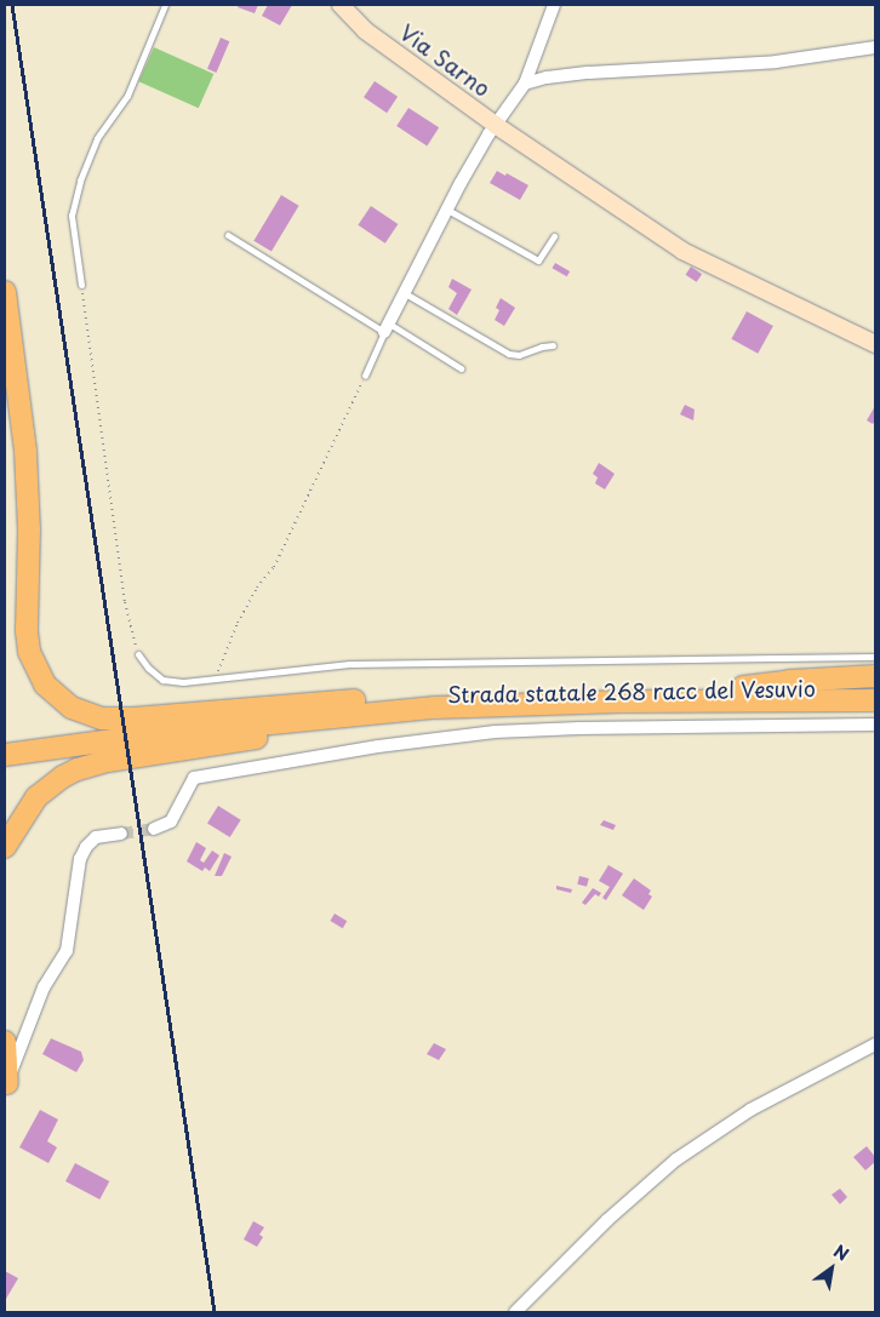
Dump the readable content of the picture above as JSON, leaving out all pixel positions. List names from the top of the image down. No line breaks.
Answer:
{"streets":{"highway":["Strada statale 268 racc del Vesuvio"],"street":["Via Sarno"]},"north":"top right"}
